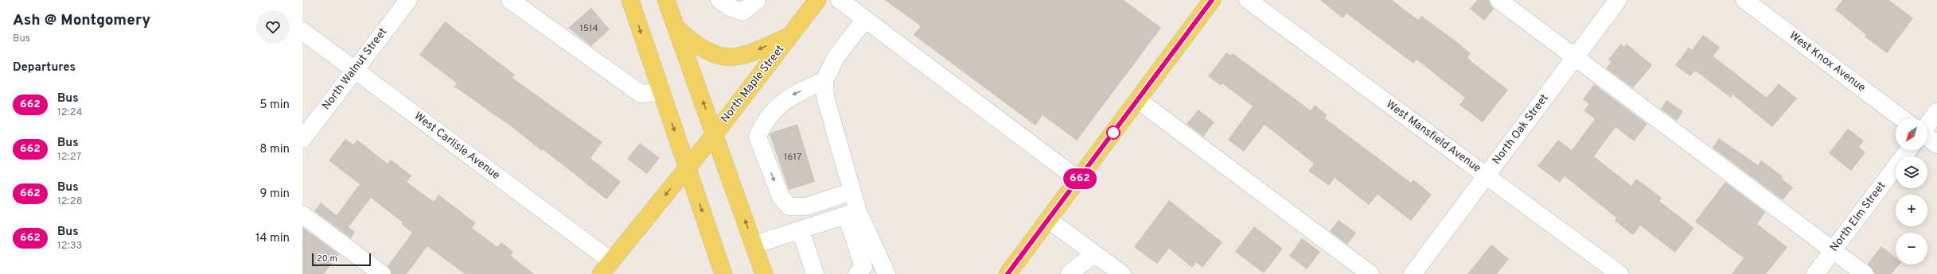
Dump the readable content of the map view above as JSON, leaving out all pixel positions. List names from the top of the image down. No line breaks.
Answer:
{"streets":{"main road":["North Maple Street"],"street":["West Knox Avenue","North Walnut Street","North Oak Street","West Mansfield Avenue","West Carlisle Avenue","North Elm Street"]},"crossings":[["North Walnut Street","West Carlisle Avenue"],["North Maple Street","West Carlisle Avenue"],["North Oak Street","West Mansfield Avenue"]],"one_way":["North Maple Street"],"lines":["bus line 662"],"house_numbers":["1514","1617"],"scale_bar":"20 m","north":"bottom left","page":{"heading":[["Ash @ Montgomery","Bus"],"Departures"],"on_map":"662","list":[{"mark":"662","name":"Bus","note":"12:24","value":"5 min"},{"mark":"662","name":"Bus","note":"12:27","value":"8 min"},{"mark":"662","name":"Bus","note":"12:28","value":"9 min"},{"mark":"662","name":"Bus","note":"12:33","value":"14 min"}],"map_buttons":["+","−"],"scale":"20 m"}}
